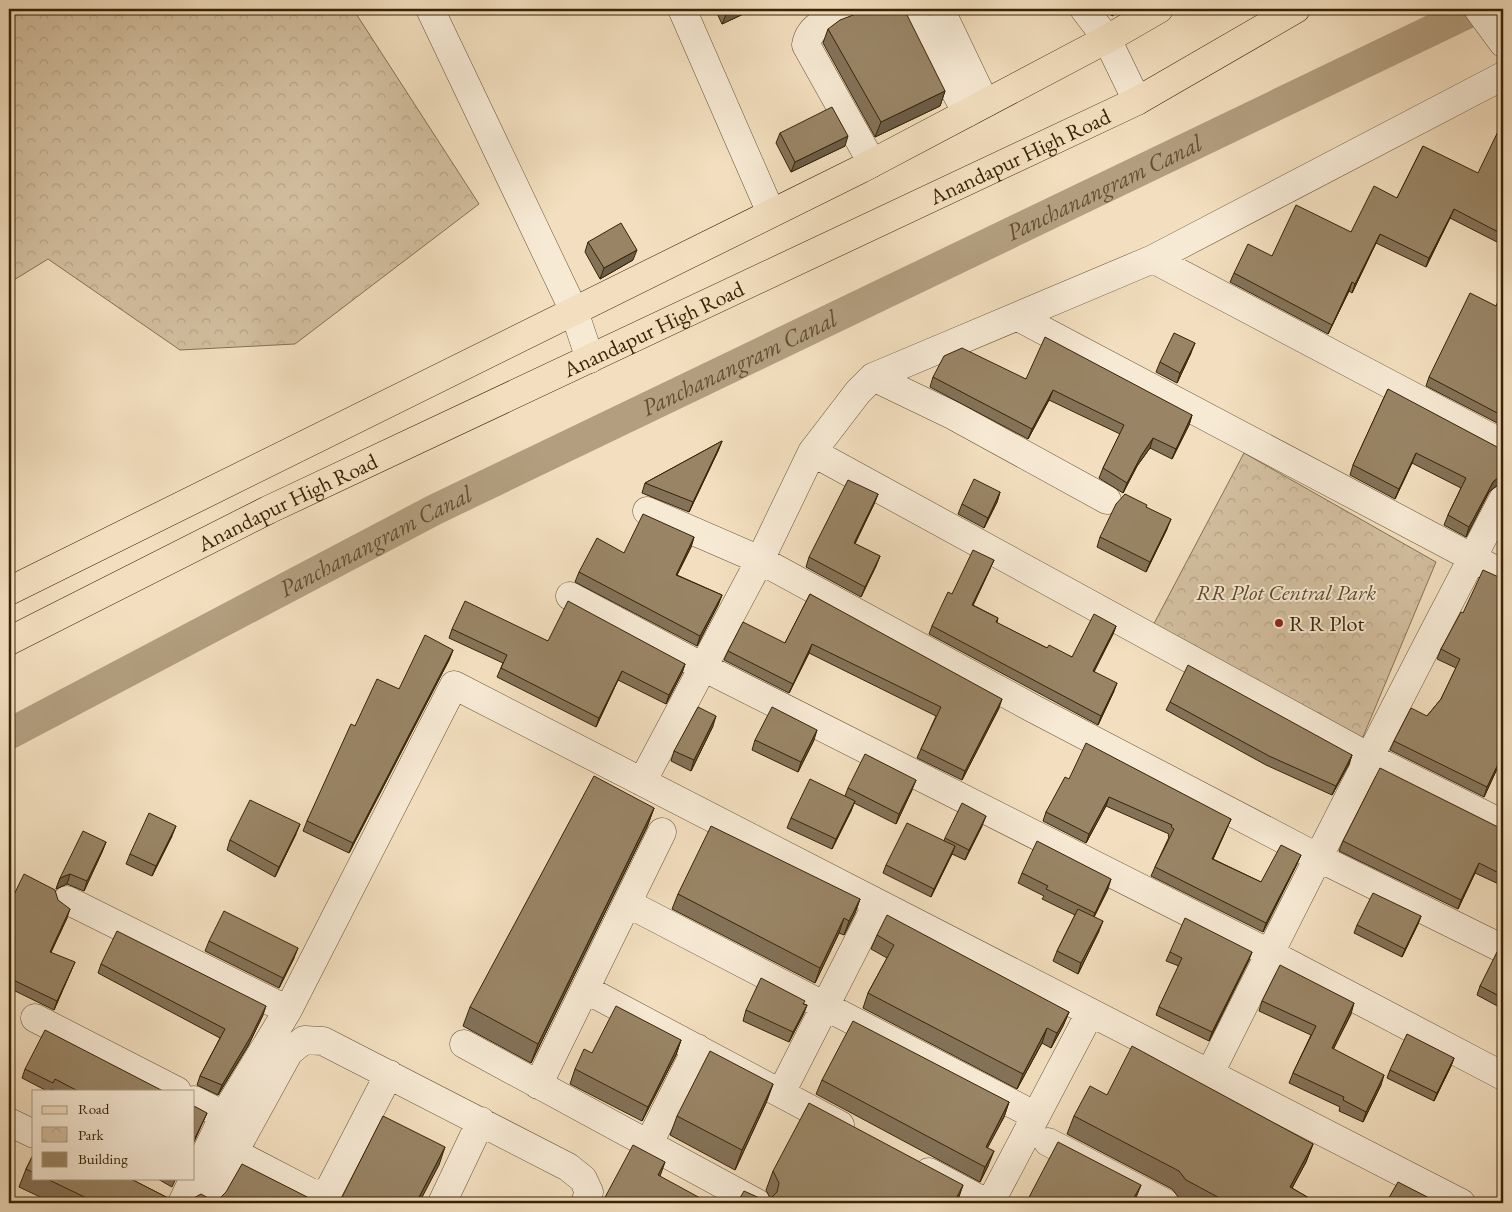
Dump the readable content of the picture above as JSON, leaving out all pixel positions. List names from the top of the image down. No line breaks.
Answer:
{"streets":{"main road":["Anandapur High Road"]},"water":["Panchanangram Canal"],"parks":["RR Plot Central Park"],"places":["R R Plot"],"legend":["Road","Park","Building"]}
